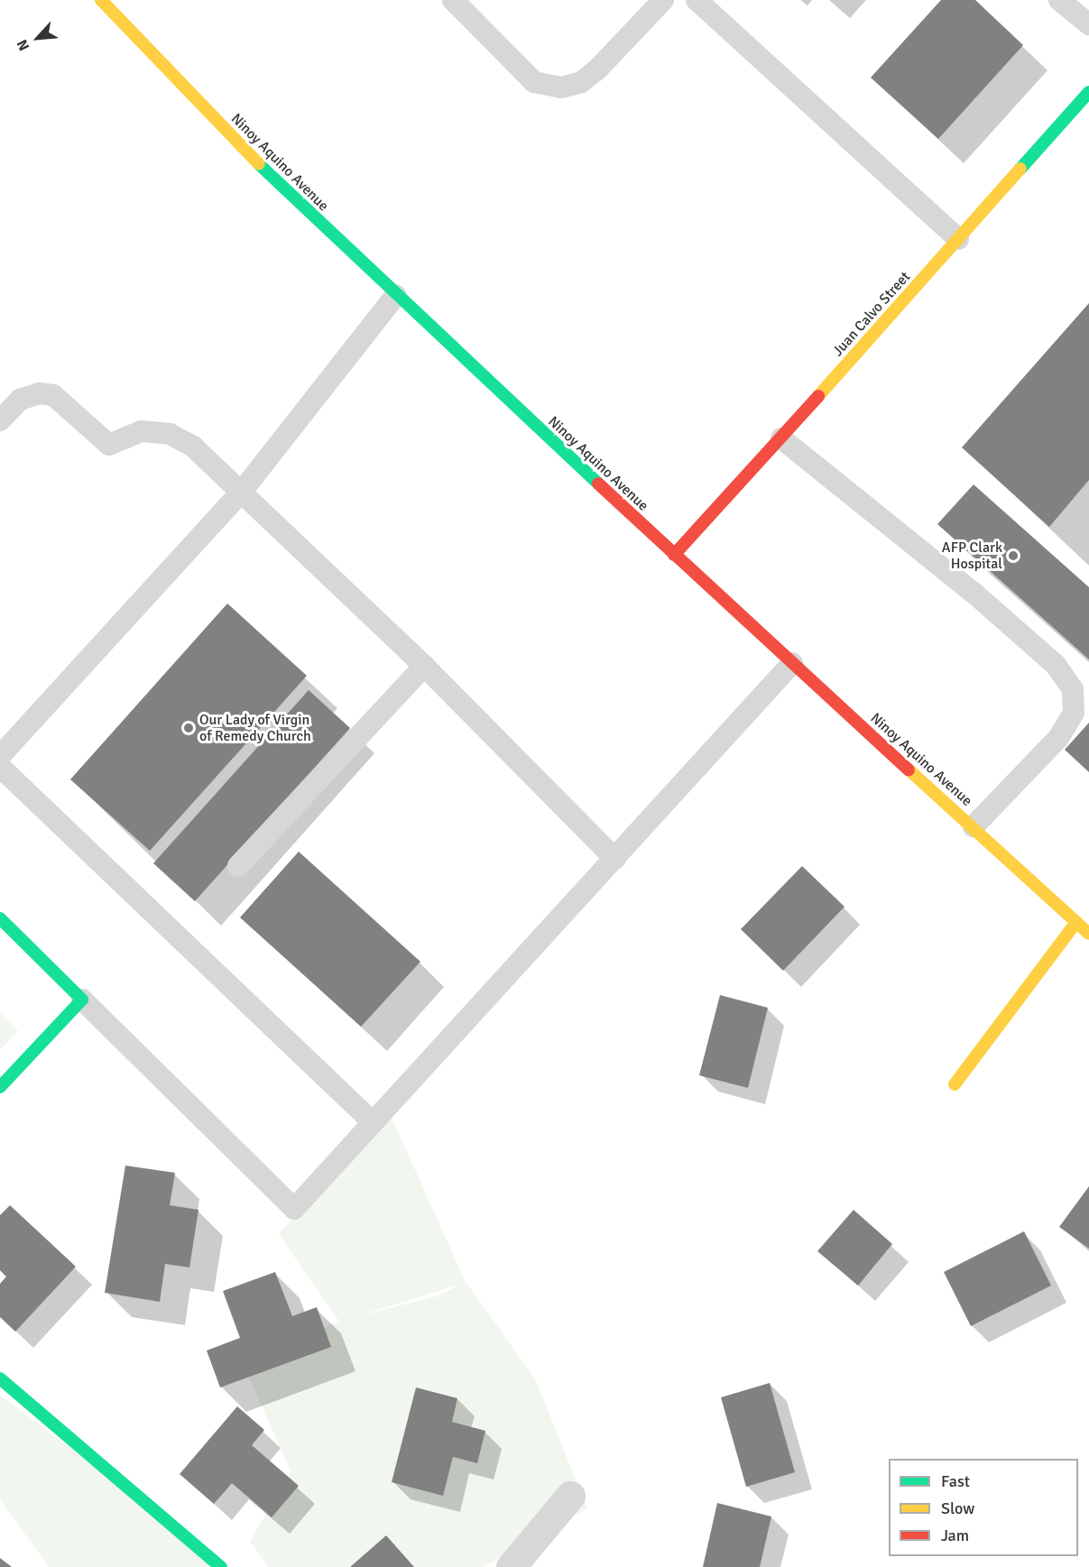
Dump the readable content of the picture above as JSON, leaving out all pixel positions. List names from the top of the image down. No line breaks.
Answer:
{"streets":{"main road":["Ninoy Aquino Avenue","Juan Calvo Street"]},"crossings":[["Ninoy Aquino Avenue","Juan Calvo Street"]],"places":["AFP Clark Hospital","Our Lady of Virgin of Remedy Church"],"legend":["Fast","Slow","Jam"],"north":"bottom left"}
